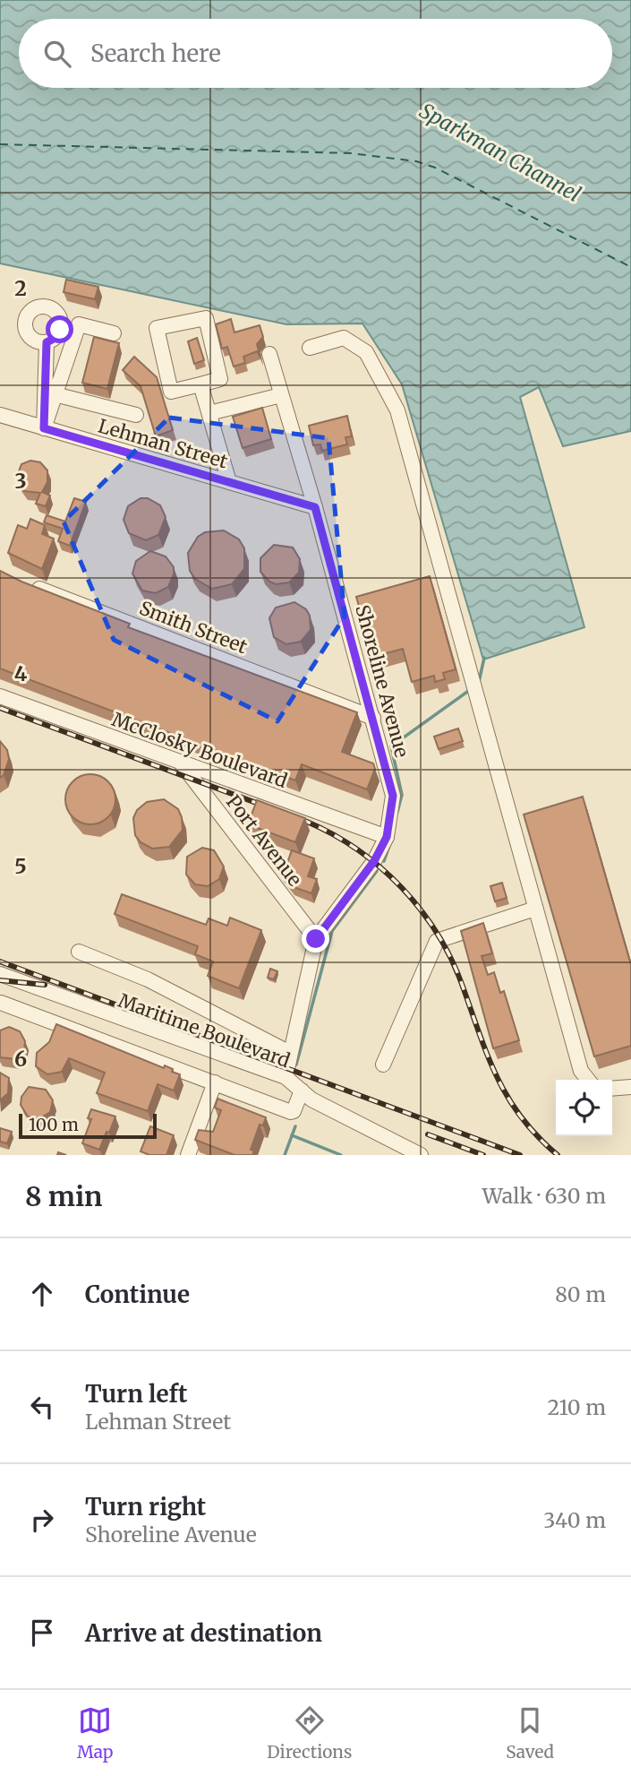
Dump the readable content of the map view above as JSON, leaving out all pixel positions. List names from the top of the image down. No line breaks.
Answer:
{"streets":{"street":["Lehman Street","Smith Street","Shoreline Avenue","McClosky Boulevard","Port Avenue","Maritime Boulevard"]},"crossings":[["Lehman Street","Shoreline Avenue"],["Smith Street","Shoreline Avenue"],["Shoreline Avenue","McClosky Boulevard"],["Shoreline Avenue","Port Avenue"],["Shoreline Avenue","Maritime Boulevard"],["McClosky Boulevard","Port Avenue"]],"water":["Sparkman Channel"],"scale_bar":"100 m","page":{"search":"Search here","scale":"100 m","heading":["8 min","Walk · 630 m"],"list":[["Continue","80 m"],["Turn left","Lehman Street","210 m"],["Turn right","Shoreline Avenue","340 m"],"Arrive at destination"],"nav":["Map","Directions","Saved"]},"grid":{"rows":["2","3","4","5","6"]}}
